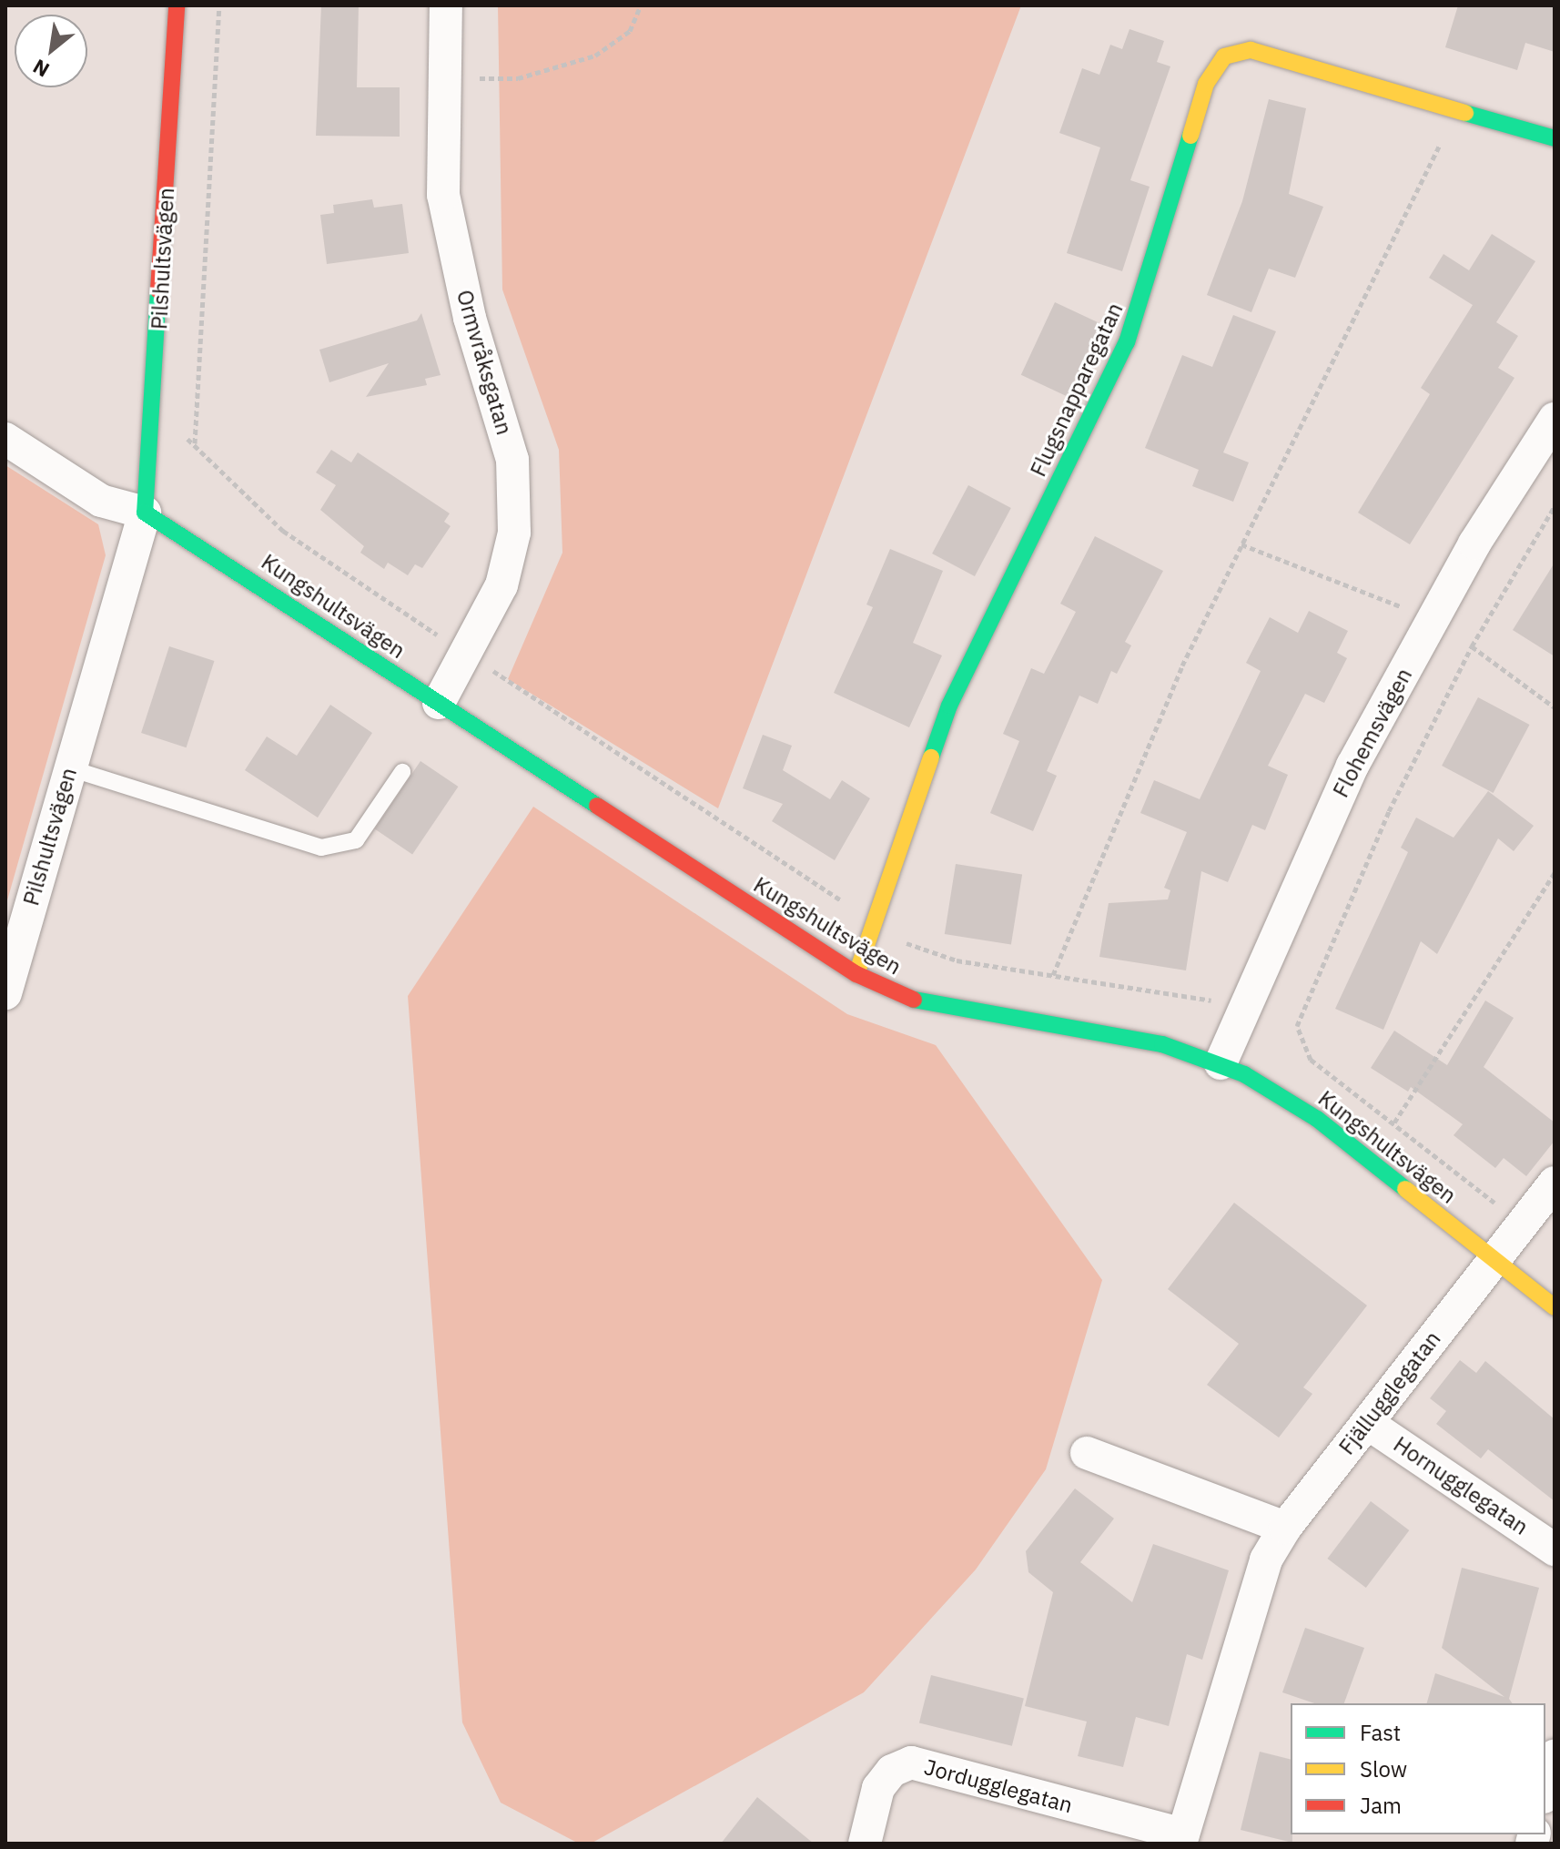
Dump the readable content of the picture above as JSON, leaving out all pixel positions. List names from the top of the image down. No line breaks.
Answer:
{"streets":{"street":["Pilshultsvägen","Ormvråksgatan","Flugsnapparegatan","Kungshultsvägen","Flohemsvägen","Fjällugglegatan","Hornugglegatan","Jordugglegatan"]},"crossings":[["Pilshultsvägen","Kungshultsvägen"],["Ormvråksgatan","Kungshultsvägen"],["Flugsnapparegatan","Kungshultsvägen"],["Kungshultsvägen","Flohemsvägen"],["Kungshultsvägen","Fjällugglegatan"],["Fjällugglegatan","Hornugglegatan"],["Fjällugglegatan","Jordugglegatan"]],"legend":["Fast","Slow","Jam"],"north":"bottom left"}
